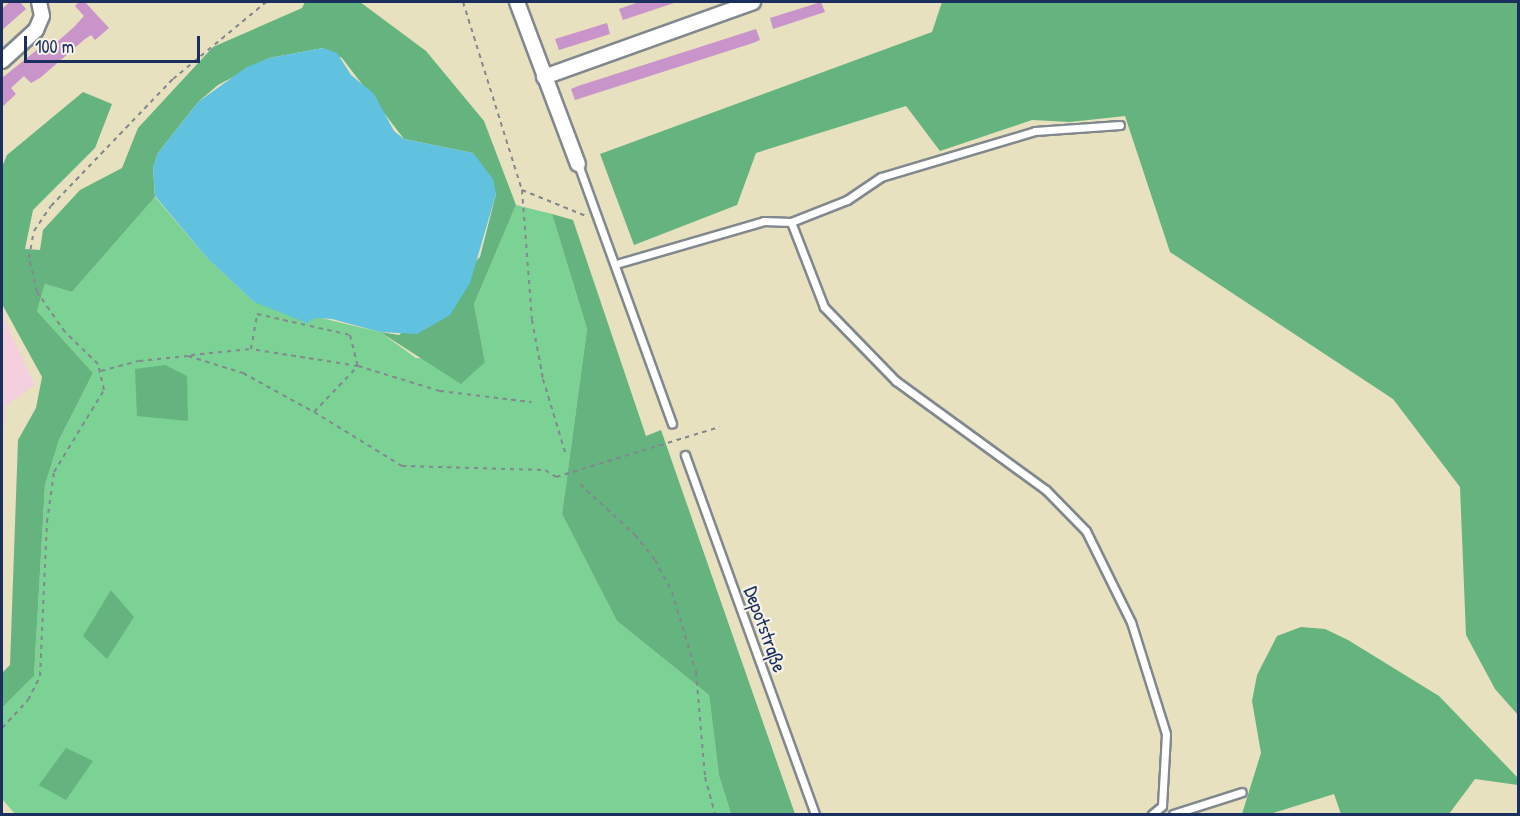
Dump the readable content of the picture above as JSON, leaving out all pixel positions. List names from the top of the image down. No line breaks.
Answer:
{"streets":{"lane":["Depotstraße"]},"scale_bar":"100 m"}
